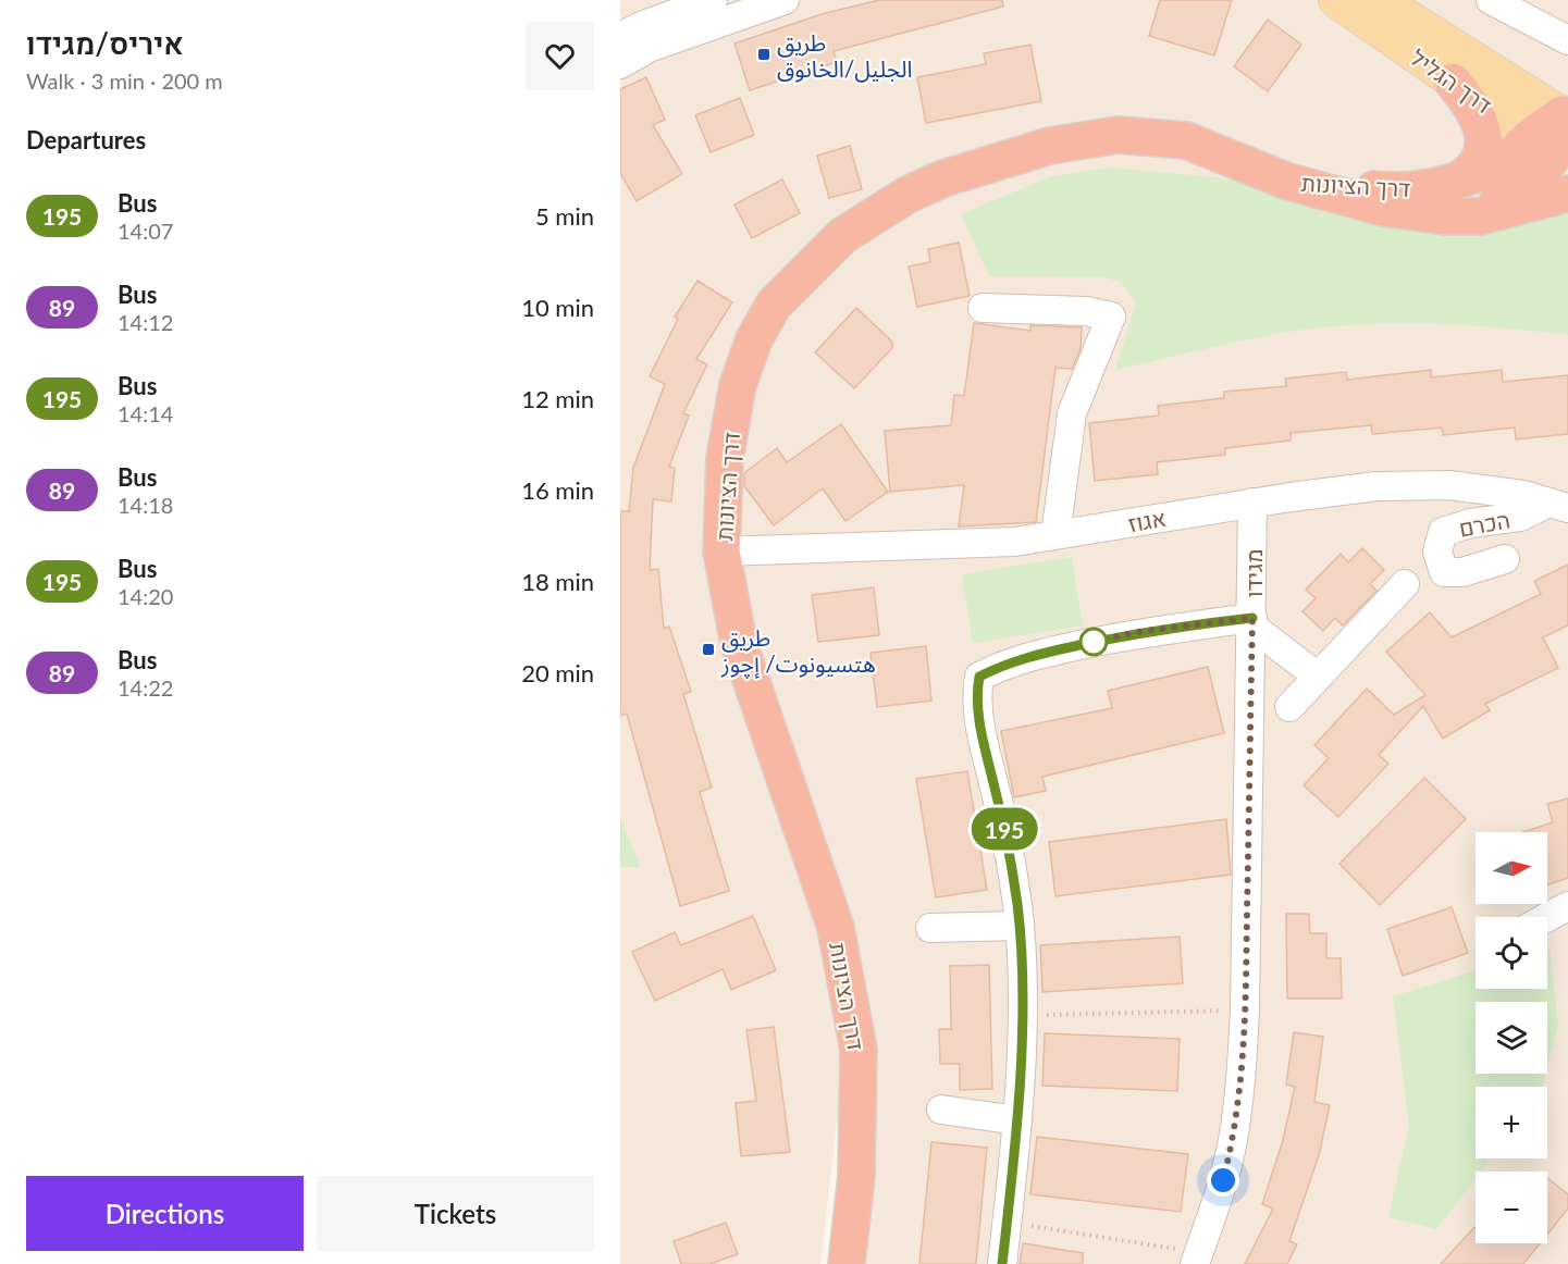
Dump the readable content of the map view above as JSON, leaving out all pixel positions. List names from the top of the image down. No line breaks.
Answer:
{"streets":{"highway":["דרך הציונות"],"main road":["דרך הגליל"],"street":["אגוז","הכרם","מגידו"]},"crossings":[["דרך הגליל","דרך הציונות"],["דרך הציונות","אגוז"],["אגוז","הכרם"],["אגוז","מגידו"]],"places":{"transit":["طريق الجليل/الخانوق","طريق هتسيونوت/ إچوز"]},"lines":["bus line 195"],"north":"right","page":{"heading":[["איריס/מגידו","Walk · 3 min · 200 m"],"Departures"],"on_map":"195","list":[{"mark":"195","name":"Bus","note":"14:07","value":"5 min"},{"mark":"89","name":"Bus","note":"14:12","value":"10 min"},{"mark":"195","name":"Bus","note":"14:14","value":"12 min"},{"mark":"89","name":"Bus","note":"14:18","value":"16 min"},{"mark":"195","name":"Bus","note":"14:20","value":"18 min"},{"mark":"89","name":"Bus","note":"14:22","value":"20 min"}],"map_buttons":["+","−"],"buttons":["Directions","Tickets"]}}
